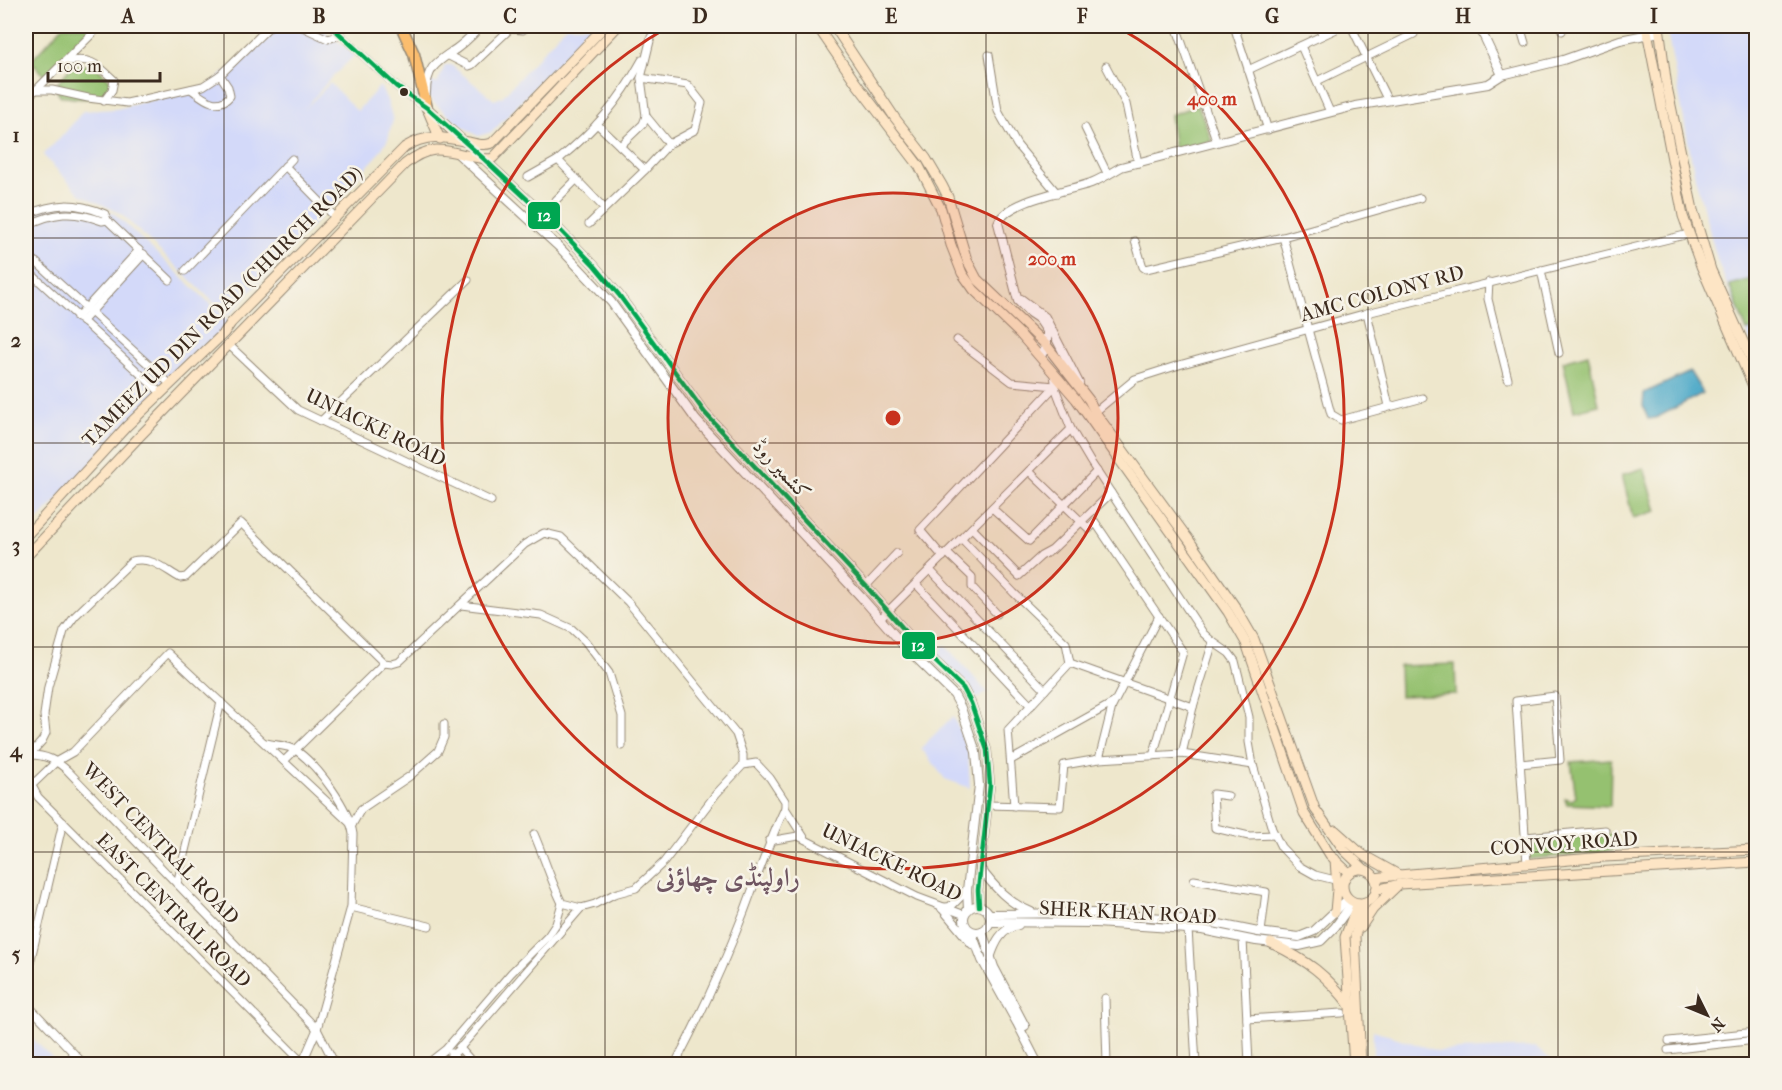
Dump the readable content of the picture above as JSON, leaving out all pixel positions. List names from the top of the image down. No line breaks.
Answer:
{"streets":{"main road":["TAMEEZ UD DIN ROAD (CHURCH ROAD)","کشمیر روڈ","CONVOY ROAD"],"street":["AMC COLONY RD","UNIACKE ROAD","WEST CENTRAL ROAD","EAST CENTRAL ROAD","SHER KHAN ROAD"]},"crossings":[["TAMEEZ UD DIN ROAD (CHURCH ROAD)","UNIACKE ROAD"],["TAMEEZ UD DIN ROAD (CHURCH ROAD)","کشمیر روڈ"],["UNIACKE ROAD","کشمیر روڈ"],["UNIACKE ROAD","SHER KHAN ROAD"],["کشمیر روڈ","SHER KHAN ROAD"],["CONVOY ROAD","SHER KHAN ROAD"]],"districts":["راولپنڈی چھاؤنی"],"lines":["transit line 12"],"scale_bar":"100 m","north":"bottom right","grid":{"columns":["A","B","C","D","E","F","G","H","I"],"rows":["1","2","3","4","5"]},"rings":["400 m","200 m"]}
